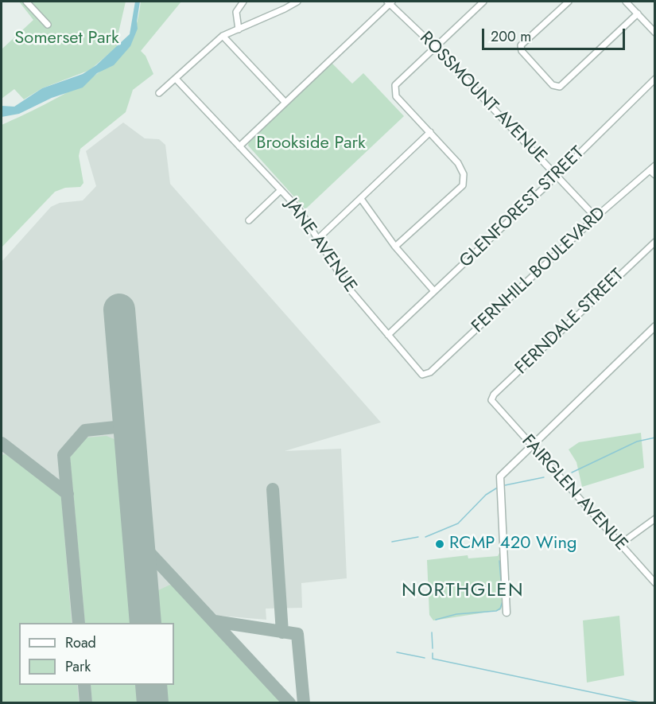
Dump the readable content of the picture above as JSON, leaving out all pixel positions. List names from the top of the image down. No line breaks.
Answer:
{"streets":{"street":["ROSSMOUNT AVENUE","GLENFOREST STREET","JANE AVENUE","FERNHILL BOULEVARD","FERNDALE STREET","FAIRGLEN AVENUE"]},"crossings":[["ROSSMOUNT AVENUE","GLENFOREST STREET"],["ROSSMOUNT AVENUE","FERNHILL BOULEVARD"],["GLENFOREST STREET","JANE AVENUE"],["JANE AVENUE","FERNHILL BOULEVARD"],["FERNDALE STREET","FAIRGLEN AVENUE"]],"districts":["NORTHGLEN"],"parks":["Somerset Park","Brookside Park"],"places":["RCMP 420 Wing"],"legend":["Road","Park"],"scale_bar":"200 m"}
